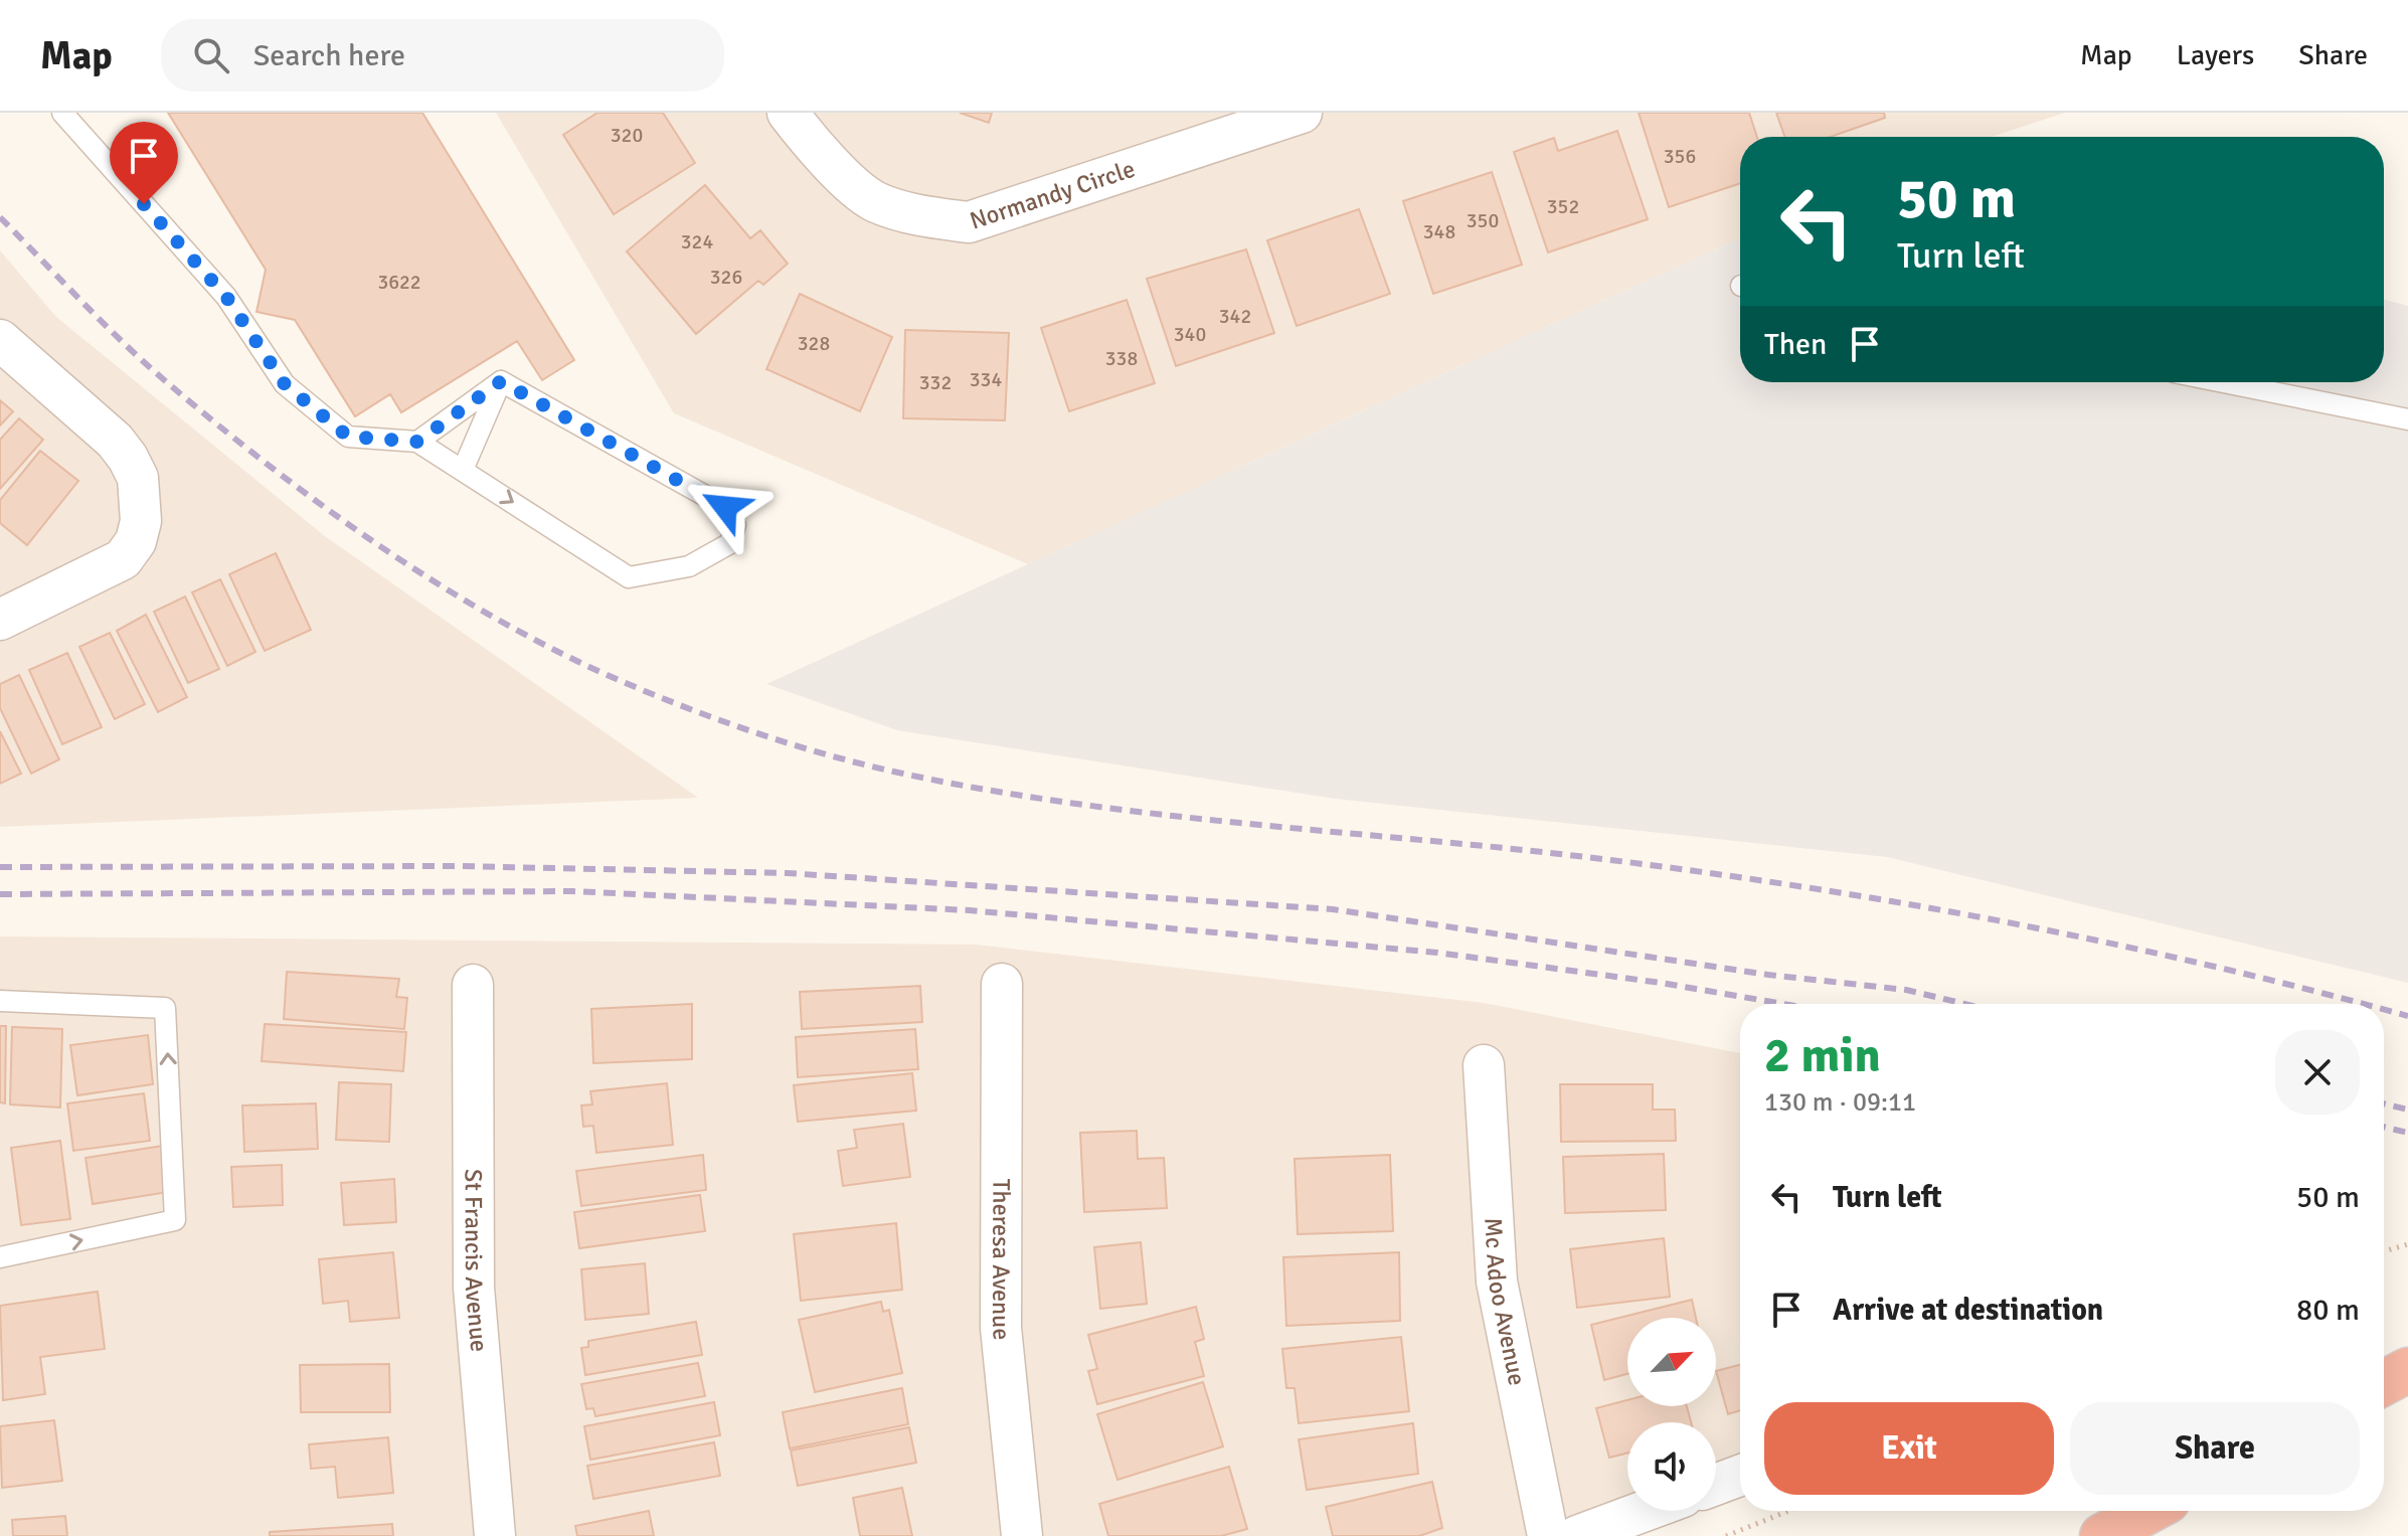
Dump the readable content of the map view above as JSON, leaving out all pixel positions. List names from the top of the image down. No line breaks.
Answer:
{"streets":{"street":["Normandy Circle","St Francis Avenue","Theresa Avenue","Mc Adoo Avenue"]},"house_numbers":["320","356","352","350","348","324","326","3622","342","340","328","338","334","332"],"north":"top right","page":{"header":"Map","search":"Search here","nav":["Map","Layers","Share"],"turn":["50 m","Turn left"],"then":"Then","heading":["2 min","130 m · 09:11"],"list":[{"name":"Turn left","value":"50 m"},{"name":"Arrive at destination","value":"80 m"}],"buttons":["Exit","Share"]}}
